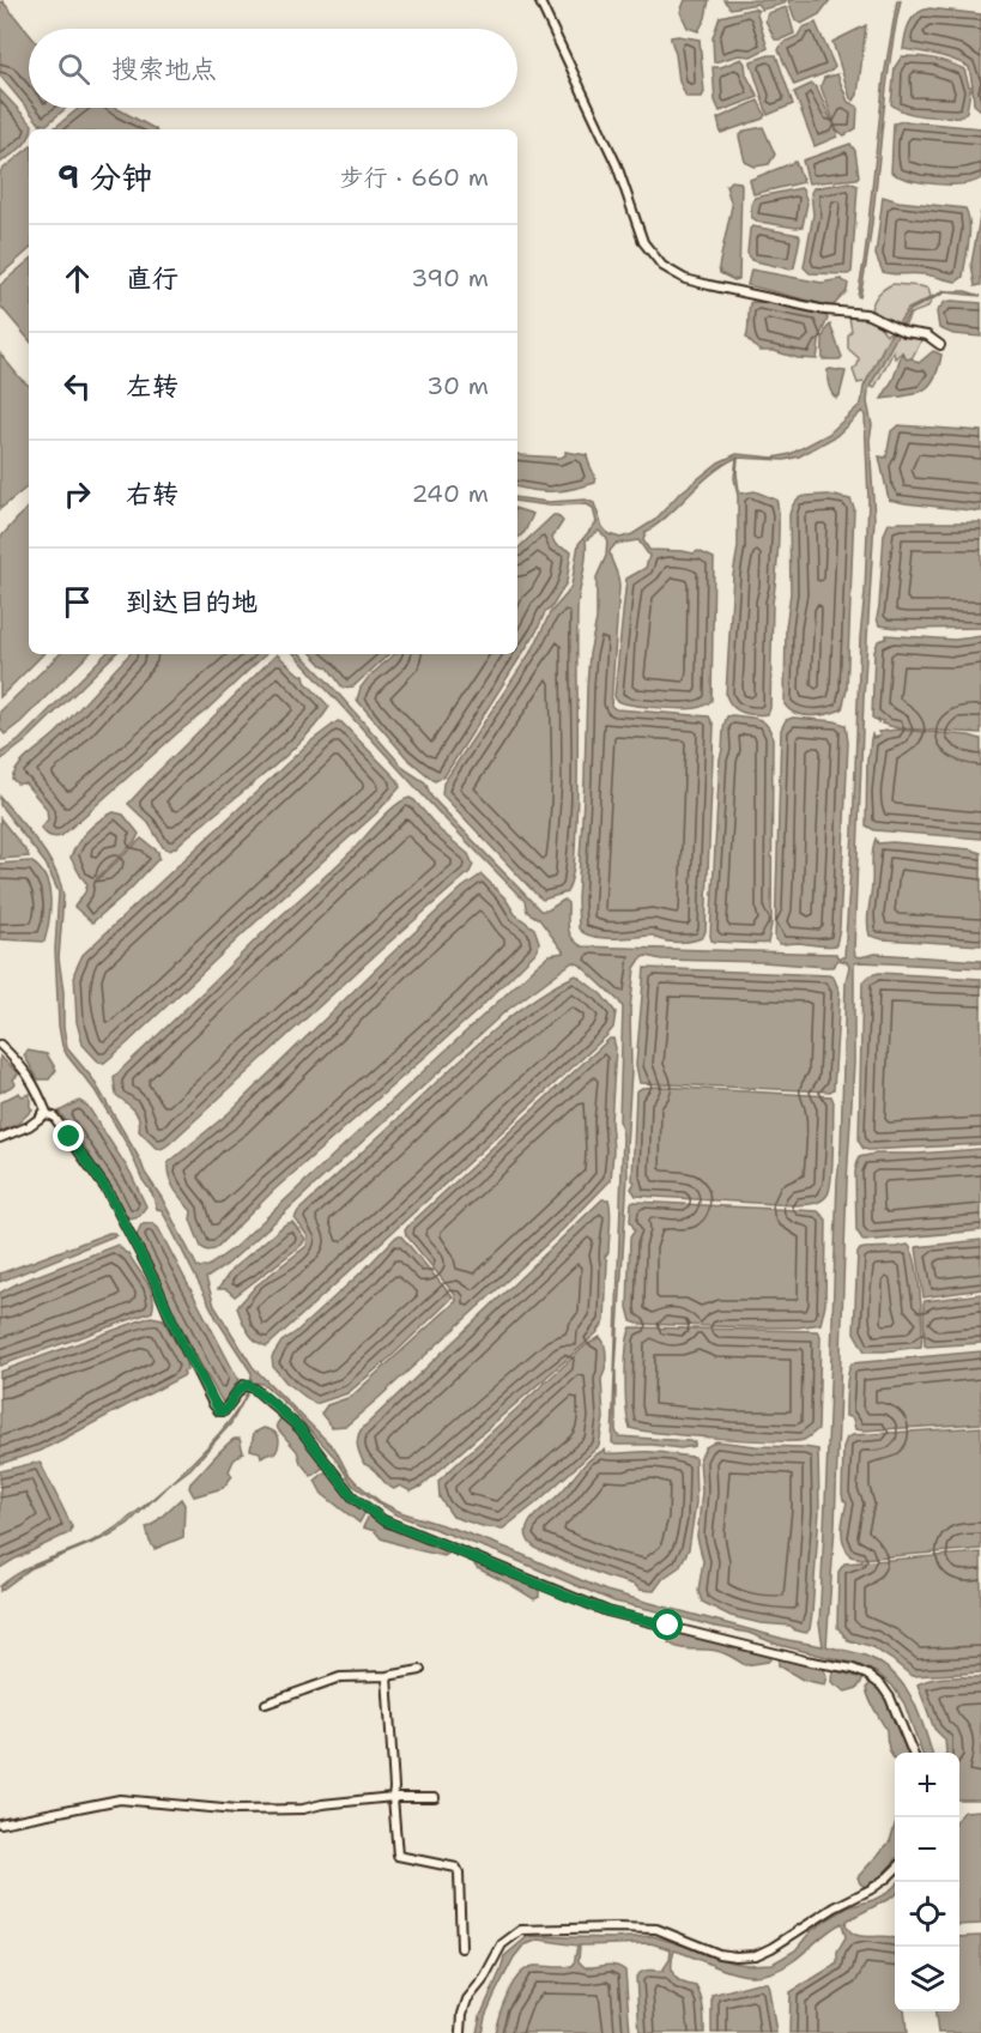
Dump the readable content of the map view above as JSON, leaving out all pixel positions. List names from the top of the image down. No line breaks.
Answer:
{"page":{"search":"搜索地点","heading":["9 分钟","步行 · 660 m"],"list":[["直行","390 m"],["左转","30 m"],["右转","240 m"],"到达目的地"],"map_buttons":["+","−"]}}
